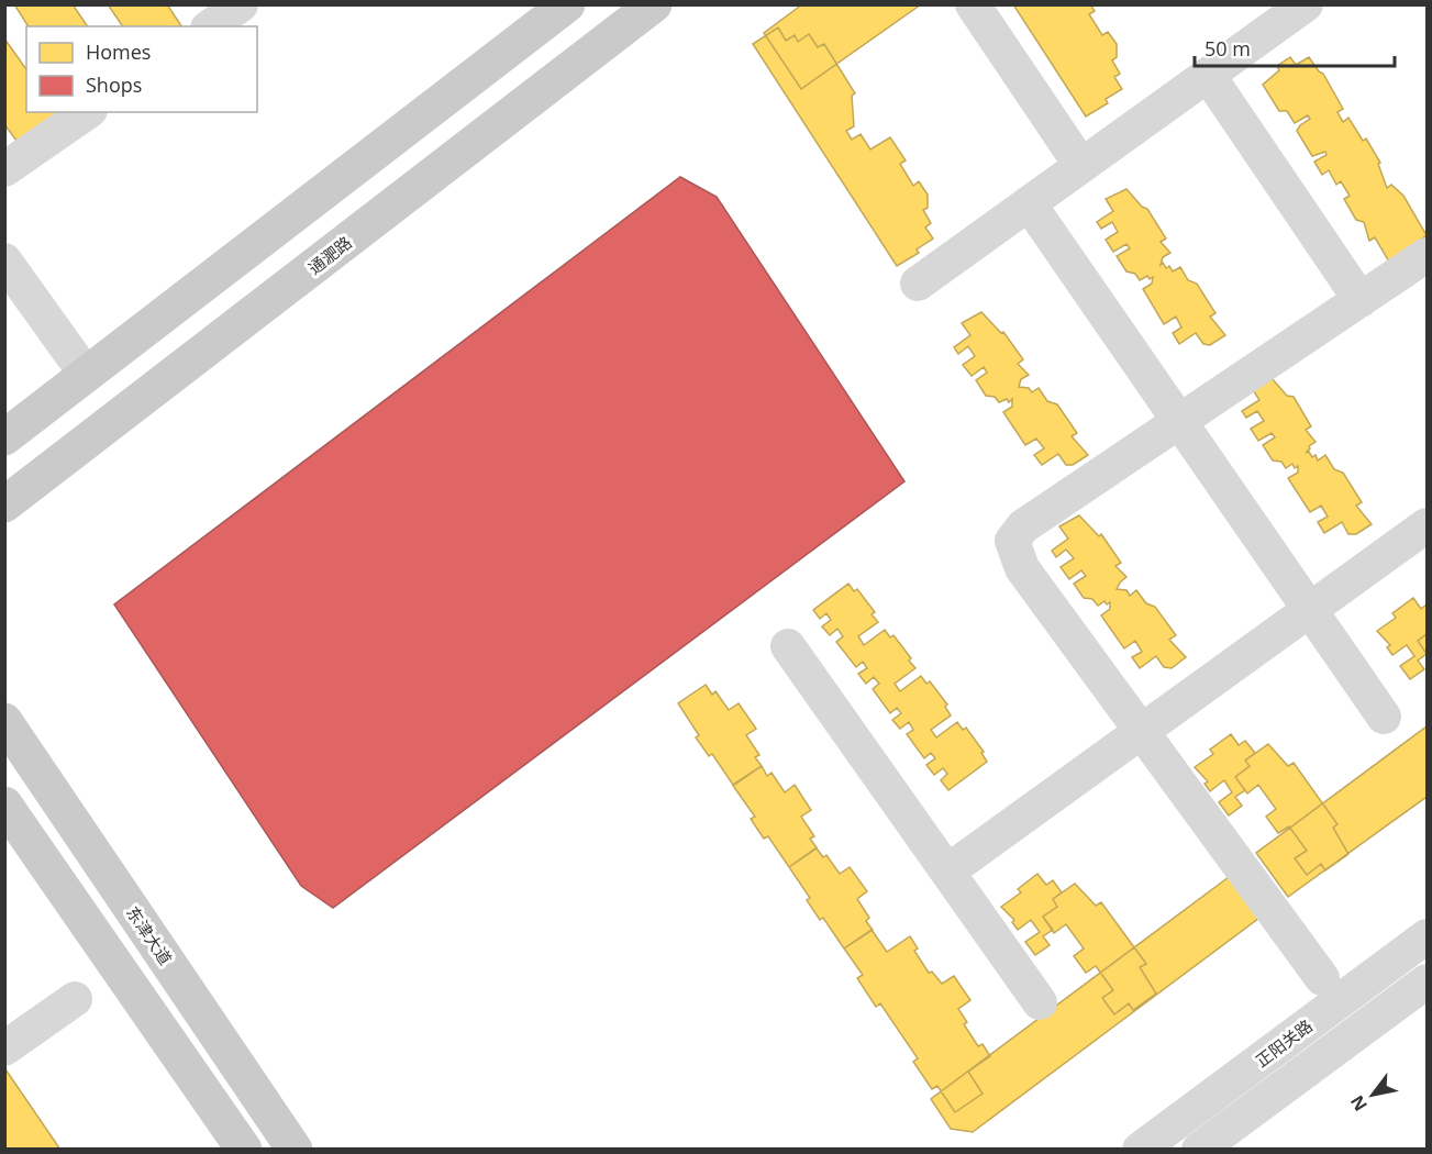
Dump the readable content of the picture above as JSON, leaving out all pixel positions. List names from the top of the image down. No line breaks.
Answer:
{"streets":{"main road":["通淝路","东津大道"],"street":["正阳关路"]},"legend":["Homes","Shops"],"scale_bar":"50 m","north":"bottom left"}
